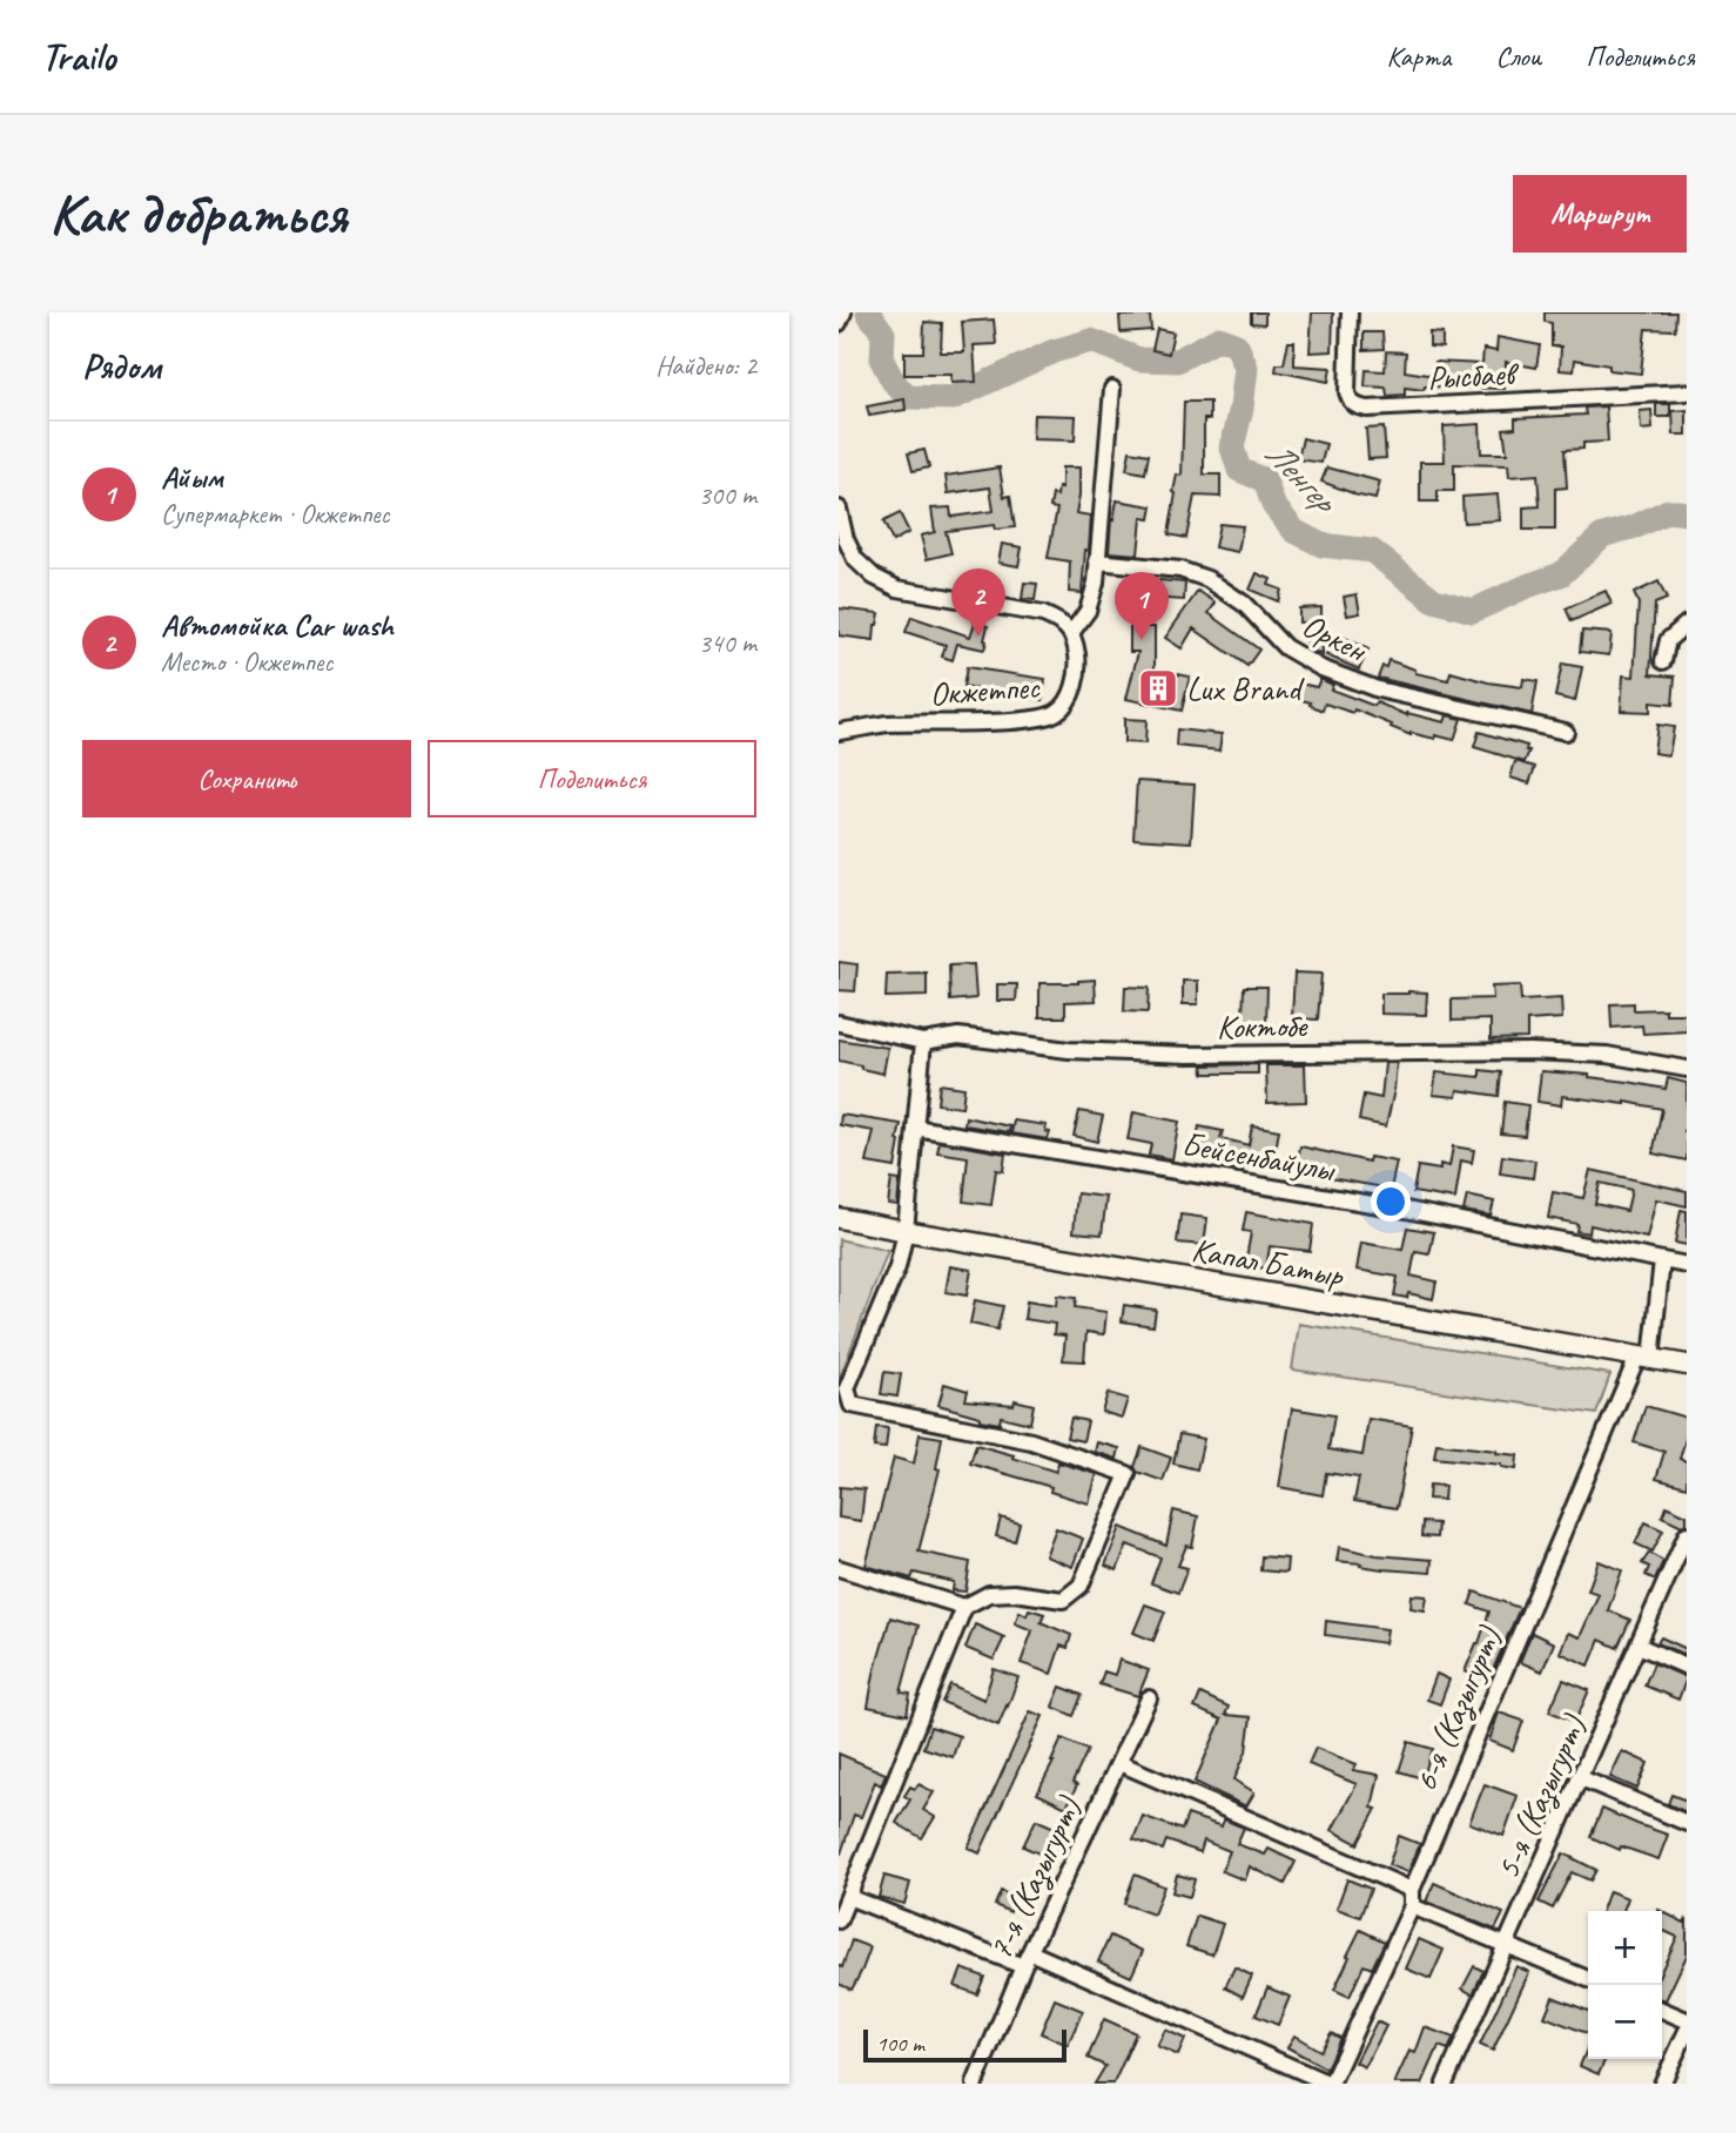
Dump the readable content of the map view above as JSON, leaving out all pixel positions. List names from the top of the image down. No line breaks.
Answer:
{"streets":{"main road":["Капал Батыр"],"street":["Рысбаев","Оркен","Окжетпес","Коктобе","Бейсенбайулы","6-я (Казыгурт)","5-я (Казыгурт)","7-я (Казыгурт)"]},"crossings":[["Бейсенбайулы","6-я (Казыгурт)"],["Капал Батыр","6-я (Казыгурт)"]],"water":["Ленгер"],"places":{"building":["Lux Brand"]},"scale_bar":"100 m","page":{"header":"Trailo","nav":["Карта","Слои","Поделиться"],"buttons":["Маршрут",["Сохранить","Поделиться"]],"title":"Как добраться","heading":["Рядом","Найдено: 2"],"list":[{"mark":"1","name":"Айым","note":"Супермаркет · Окжетпес","value":"300 m"},{"mark":"2","name":"Автомойка Car wash","note":"Место · Окжетпес","value":"340 m"}],"pins":["2","1"],"map_buttons":["+","−"],"scale":"100 m"}}
